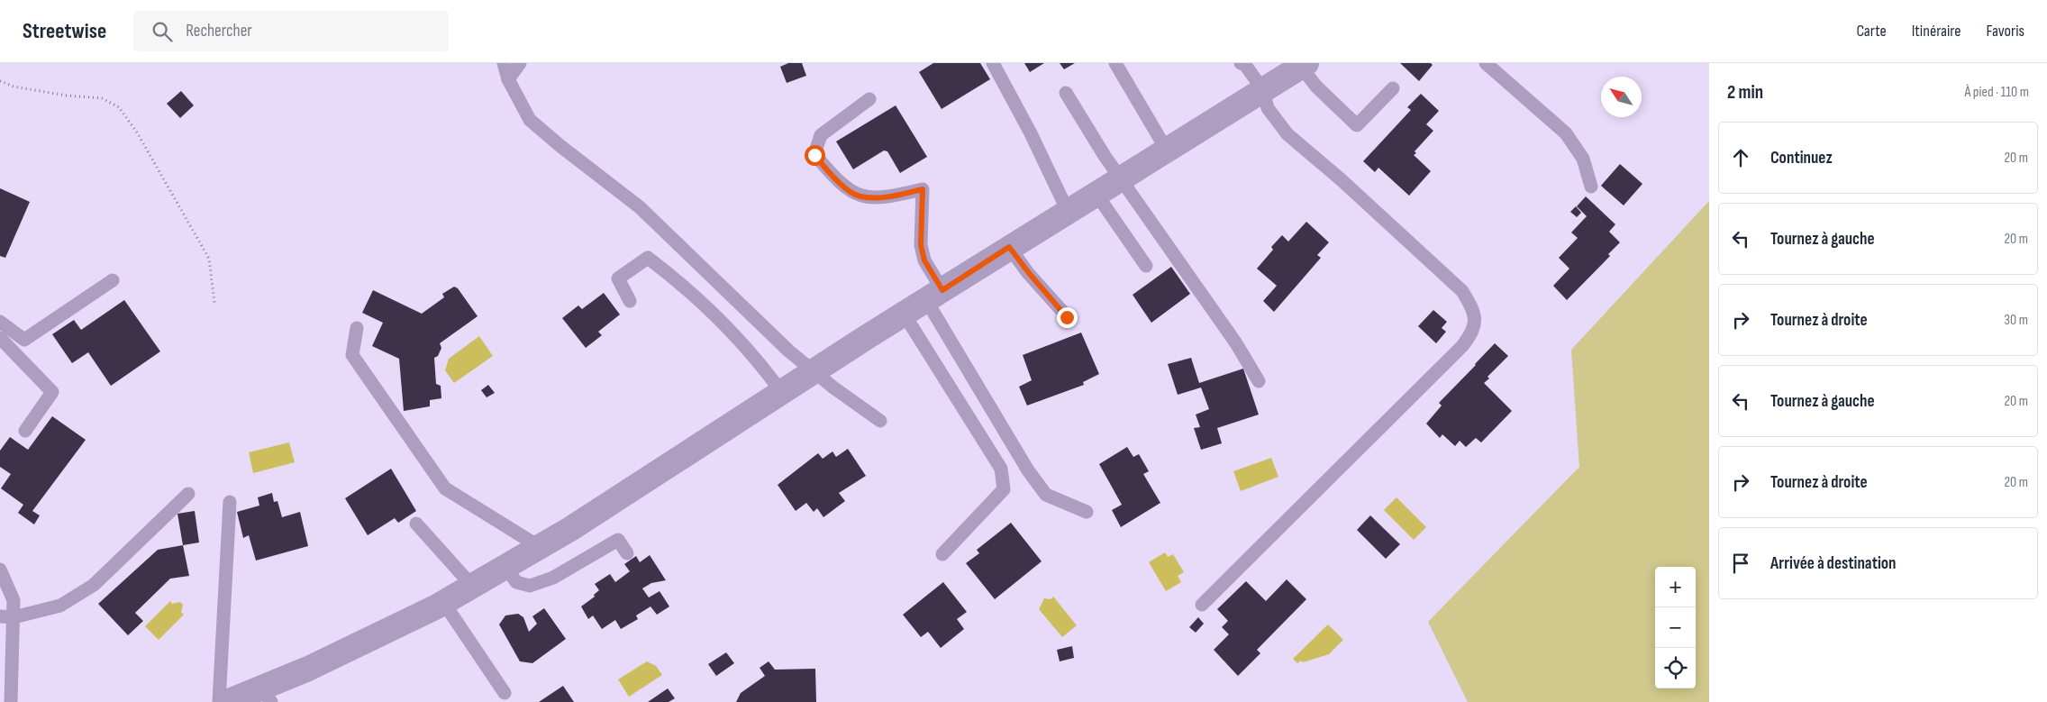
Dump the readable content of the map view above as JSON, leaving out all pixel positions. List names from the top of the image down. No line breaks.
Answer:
{"north":"top left","page":{"header":"Streetwise","search":"Rechercher","nav":["Carte","Itinéraire","Favoris"],"heading":["2 min","À pied · 110 m"],"list":[["Continuez","20 m"],["Tournez à gauche","20 m"],["Tournez à droite","30 m"],["Tournez à gauche","20 m"],["Tournez à droite","20 m"],"Arrivée à destination"],"map_buttons":["+","−"]}}
